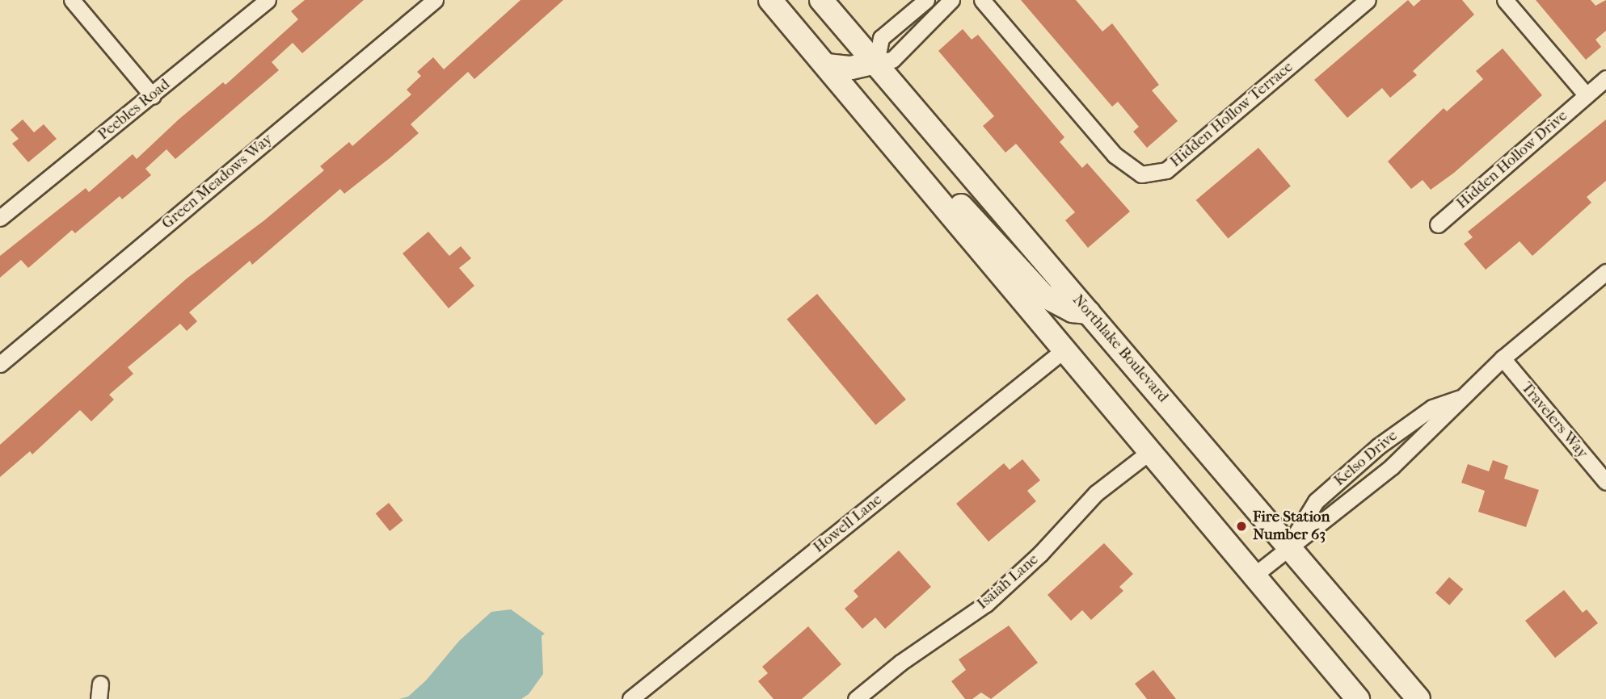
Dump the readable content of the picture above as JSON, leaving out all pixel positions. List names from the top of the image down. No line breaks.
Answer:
{"streets":{"main road":["Northlake Boulevard"],"street":["Peebles Road","Hidden Hollow Terrace","Hidden Hollow Drive","Green Meadows Way","Travelers Way","Kelso Drive","Howell Lane","Isaiah Lane"]},"crossings":[["Northlake Boulevard","Kelso Drive"],["Travelers Way","Kelso Drive"]],"places":["Fire Station Number 63"]}
